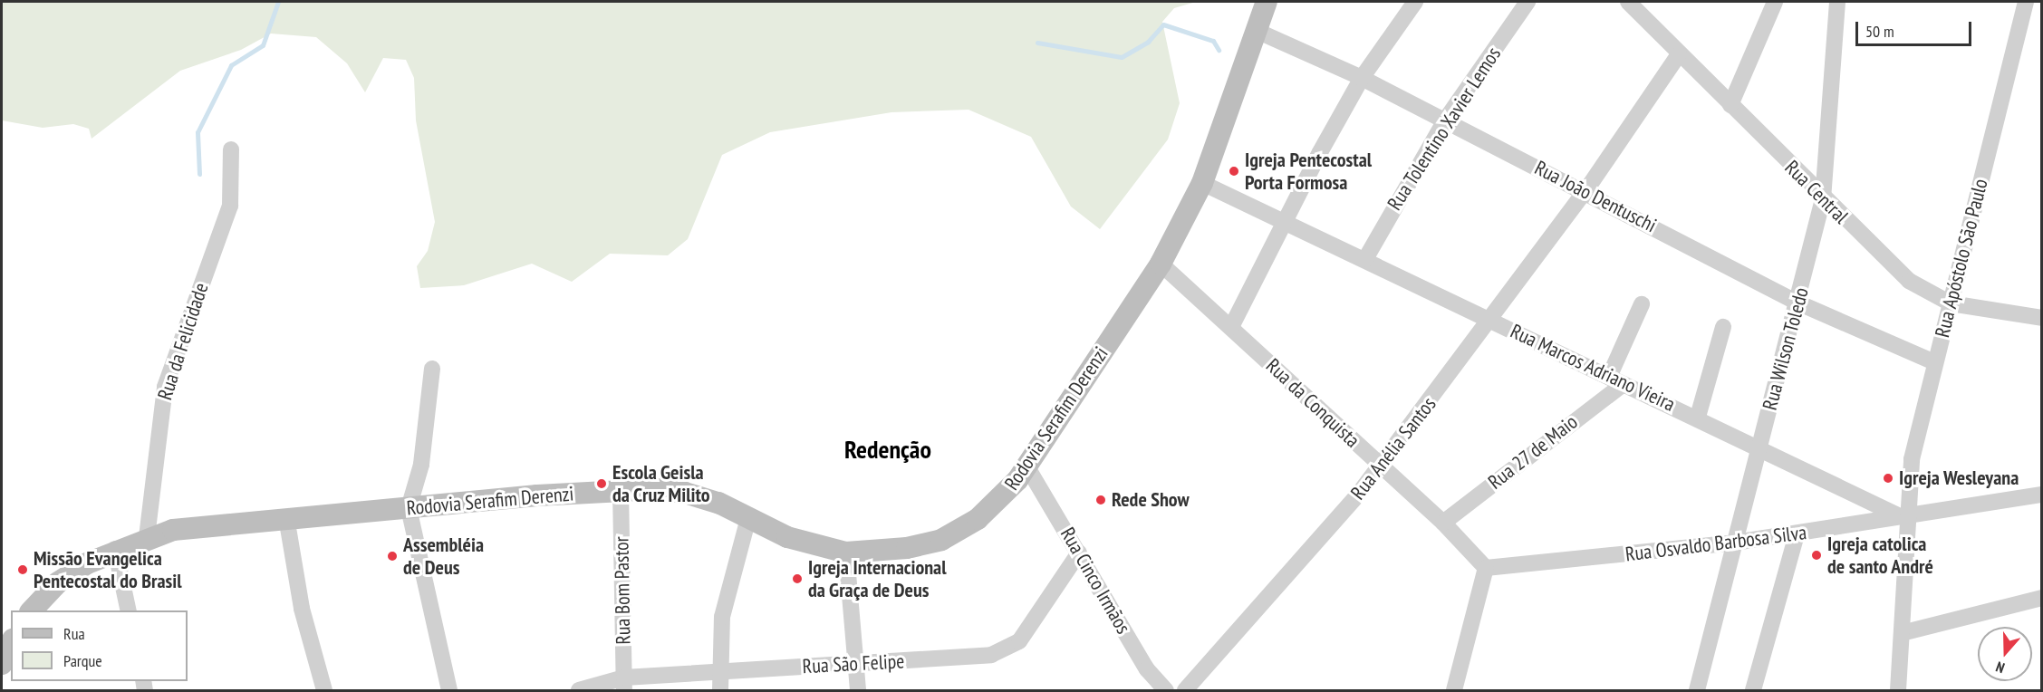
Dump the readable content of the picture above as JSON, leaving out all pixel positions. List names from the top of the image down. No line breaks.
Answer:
{"streets":{"main road":["Rodovia Serafim Derenzi"],"street":["Rua Tolentino Xavier Lemos","Rua Central","Rua João Dentuschi","Rua Apóstolo São Paulo","Rua da Felicidade","Rua Wilson Toledo","Rua Marcos Adriano Vieira","Rua da Conquista","Rua Anélia Santos","Rua 27 de Maio","Rua Osvaldo Barbosa Silva","Rua Cinco Irmãos","Rua Bom Pastor","Rua São Felipe"]},"crossings":[["Rua Tolentino Xavier Lemos","Rua João Dentuschi"],["Rua Tolentino Xavier Lemos","Rua Marcos Adriano Vieira"],["Rua Central","Rua Apóstolo São Paulo"],["Rua Central","Rua Wilson Toledo"],["Rua Central","Rua Anélia Santos"],["Rua João Dentuschi","Rua Apóstolo São Paulo"],["Rua João Dentuschi","Rua Wilson Toledo"],["Rua João Dentuschi","Rodovia Serafim Derenzi"],["Rua João Dentuschi","Rua Anélia Santos"],["Rua Apóstolo São Paulo","Rua Marcos Adriano Vieira"],["Rua Apóstolo São Paulo","Rua Osvaldo Barbosa Silva"],["Rua da Felicidade","Rodovia Serafim Derenzi"],["Rua Wilson Toledo","Rua Marcos Adriano Vieira"],["Rua Wilson Toledo","Rua Osvaldo Barbosa Silva"],["Rua Marcos Adriano Vieira","Rodovia Serafim Derenzi"],["Rua Marcos Adriano Vieira","Rua Anélia Santos"],["Rua Marcos Adriano Vieira","Rua 27 de Maio"],["Rua Marcos Adriano Vieira","Rua Osvaldo Barbosa Silva"],["Rua da Conquista","Rodovia Serafim Derenzi"],["Rua da Conquista","Rua Anélia Santos"],["Rua da Conquista","Rua 27 de Maio"],["Rua da Conquista","Rua Osvaldo Barbosa Silva"],["Rodovia Serafim Derenzi","Rua Cinco Irmãos"],["Rodovia Serafim Derenzi","Rua Bom Pastor"],["Rua Cinco Irmãos","Rua São Felipe"],["Rua Bom Pastor","Rua São Felipe"]],"districts":["Redenção"],"places":["Igreja Pentecostal Porta Formosa","Igreja Wesleyana","Escola Geisla da Cruz Milito","Rede Show","Igreja catolica de santo André","Assembléia de Deus","Missão Evangelica Pentecostal do Brasil","Igreja Internacional da Graça de Deus"],"legend":["Rua","Parque"],"scale_bar":"50 m","north":"bottom"}
